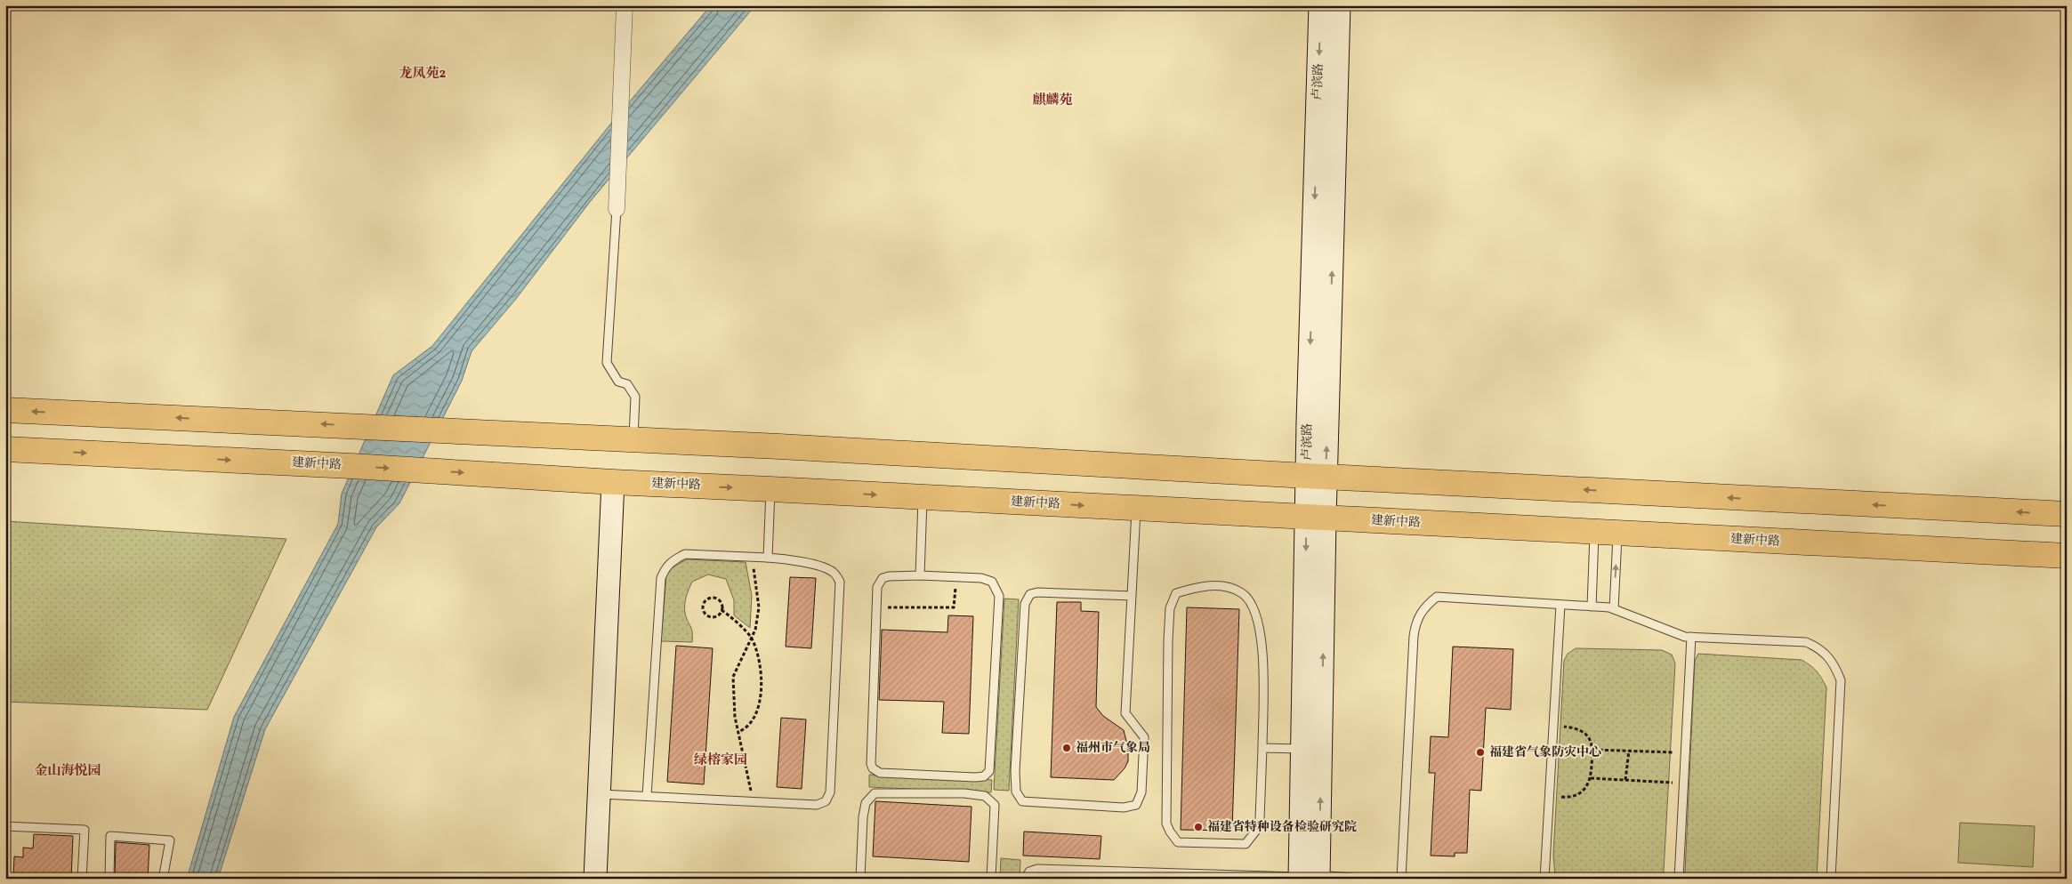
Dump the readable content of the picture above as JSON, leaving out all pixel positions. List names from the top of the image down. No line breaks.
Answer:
{"streets":{"main road":["卢滨路","建新中路"]},"crossings":[["卢滨路","建新中路"]],"districts":["龙凤苑2","麒麟苑","绿榕家园","金山海悦园"],"places":["福州市气象局","福建省气象防灾中心","福建省特种设备检验研究院"]}
